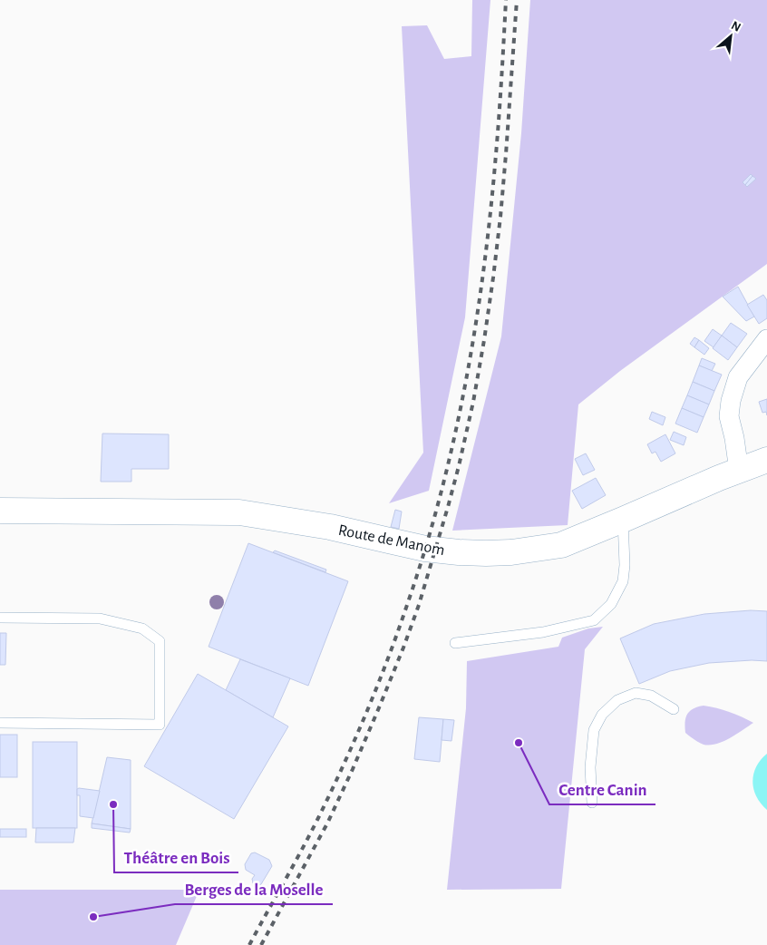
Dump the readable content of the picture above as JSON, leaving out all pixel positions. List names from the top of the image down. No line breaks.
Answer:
{"streets":{"street":["Route de Manom"]},"places":["Centre Canin","Théâtre en Bois","Berges de la Moselle"],"north":"top right"}
